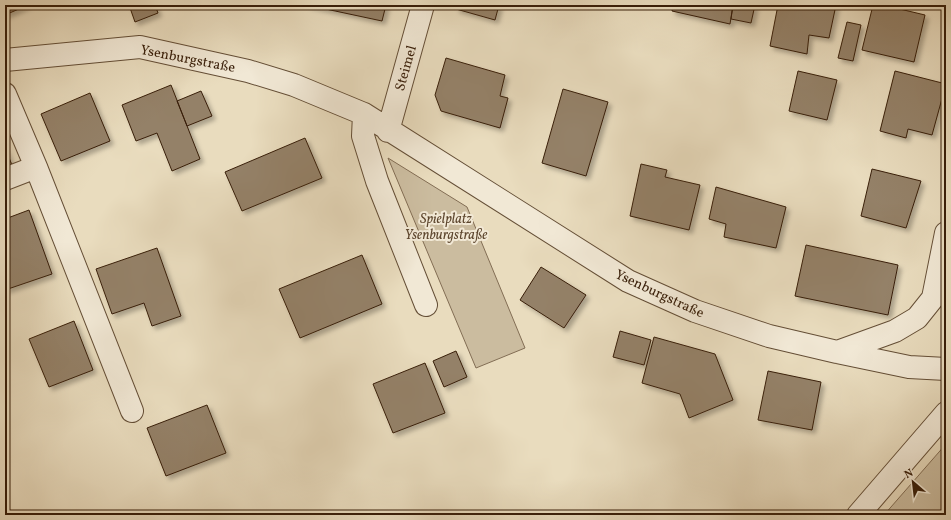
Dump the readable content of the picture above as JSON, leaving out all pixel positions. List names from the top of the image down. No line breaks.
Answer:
{"streets":{"street":["Ysenburgstraße","Steimel"]},"crossings":[["Ysenburgstraße","Steimel"]],"parks":["Spielplatz Ysenburgstraße"],"north":"top left"}
